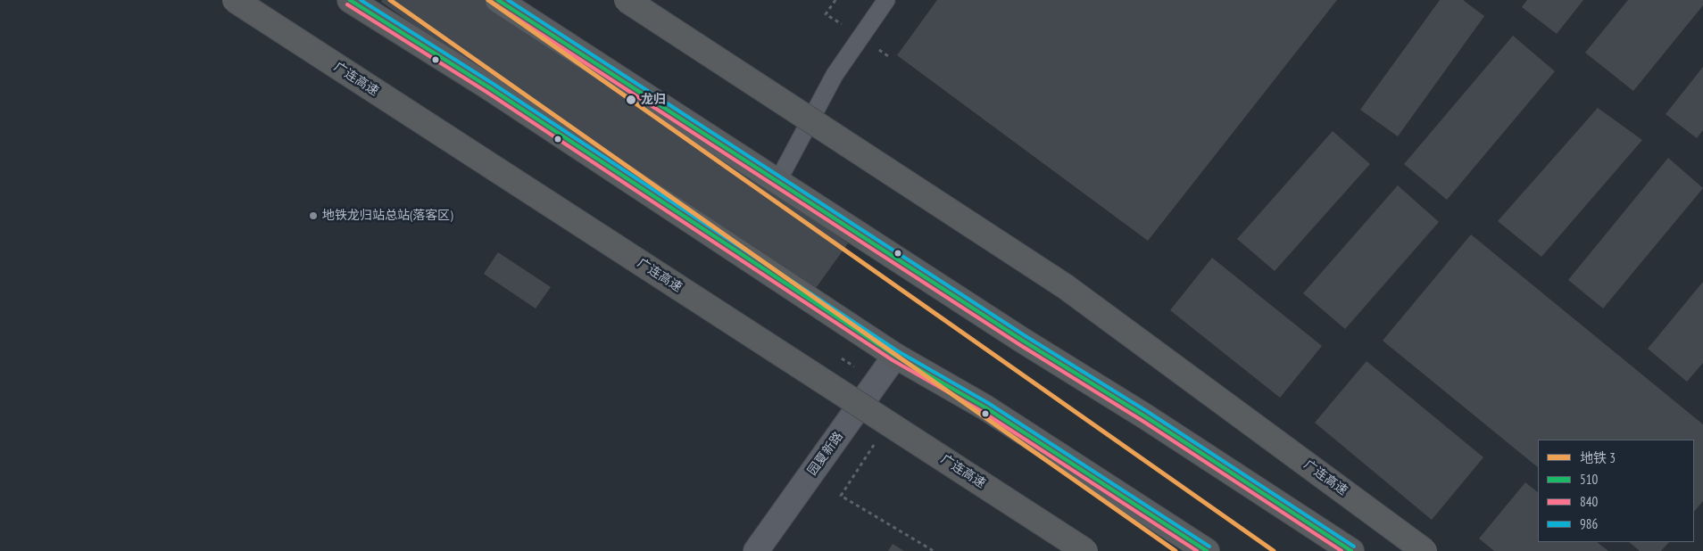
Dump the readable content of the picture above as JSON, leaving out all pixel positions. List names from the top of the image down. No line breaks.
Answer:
{"streets":{"highway":["广连高速"],"street":["园夏新路"]},"places":["龙归","地铁龙归站总站(落客区)"],"lines":["metro line 3","transit line 510","transit line 986","transit line 840"],"legend":["地铁 3","510","840","986"]}
